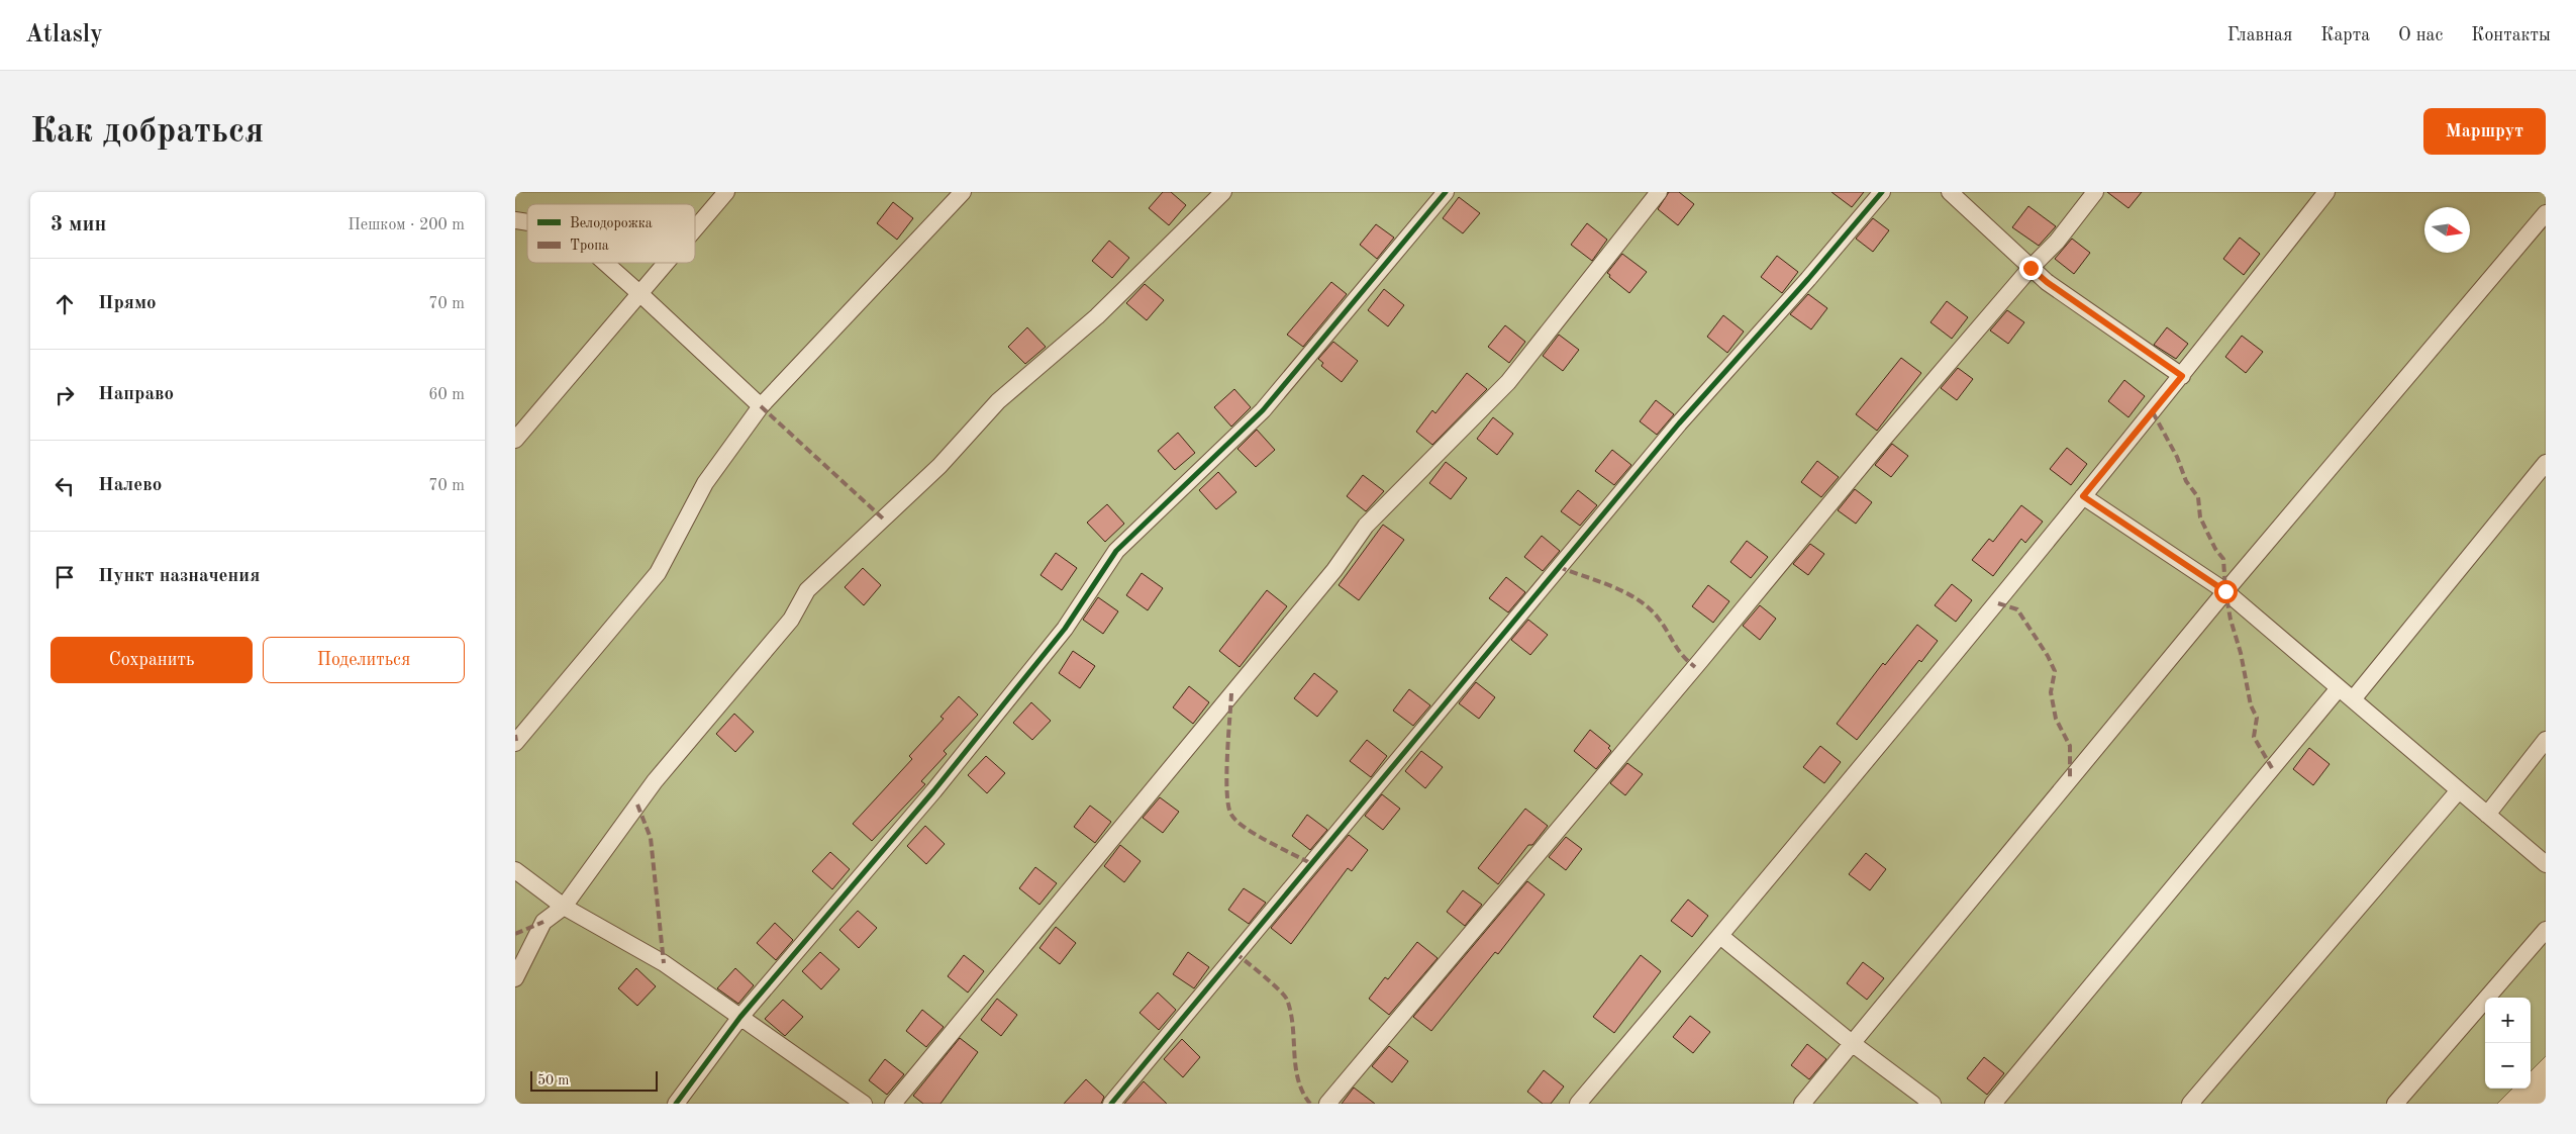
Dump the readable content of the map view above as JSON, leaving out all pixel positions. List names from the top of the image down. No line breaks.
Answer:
{"legend":["Велодорожка","Тропа"],"scale_bar":"50 m","north":"right","page":{"header":"Atlasly","nav":["Главная","Карта","О нас","Контакты"],"buttons":["Маршрут",["Сохранить","Поделиться"]],"title":"Как добраться","heading":["3 мин","Пешком · 200 m"],"list":[["Прямо","70 m"],["Направо","60 m"],["Налево","70 m"],"Пункт назначения"],"map_buttons":["+","−"],"scale":"50 m"}}
